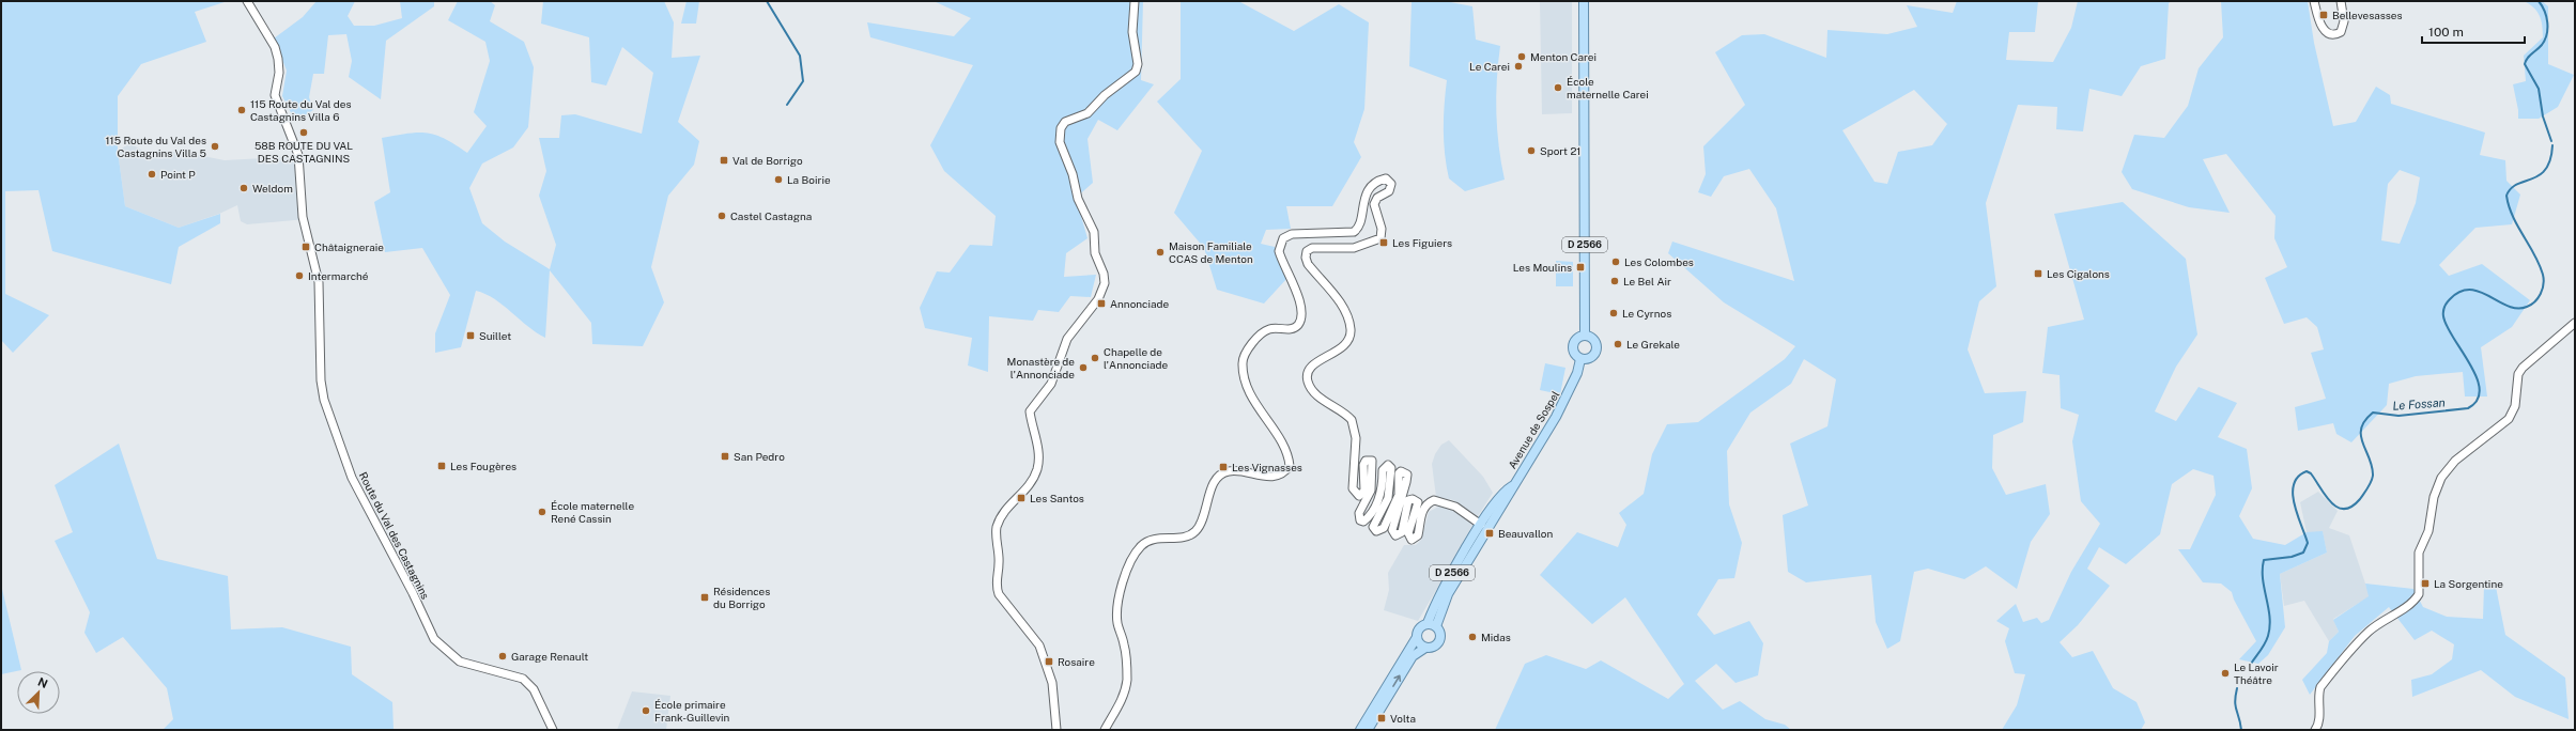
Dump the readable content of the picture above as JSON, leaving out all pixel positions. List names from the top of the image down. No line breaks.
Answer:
{"streets":{"main road":["D 2566","Avenue de Sospel"],"street":["Route du Val des Castagnins"]},"crossings":[["D 2566","Avenue de Sospel"]],"water":["Le Fossan"],"places":{"transit":["Bellevesasses","Val de Borrigo","Les Figuiers","Châtaigneraie","Les Moulins","Les Cigalons","Annonciade","Suillet","San Pedro","Les Fougères","Les Vignasses","Les Santos","Beauvallon","La Sorgentine","Résidences du Borrigo","Rosaire","Volta"],"other":["Menton Carei","Le Carei","École maternelle Carei","115 Route du Val des Castagnins Villa 6","58B ROUTE DU VAL DES CASTAGNINS","115 Route du Val des Castagnins Villa 5","Sport 21","Point P","La Boirie","Weldom","Castel Castagna","Maison Familiale CCAS de Menton","Les Colombes","Intermarché","Le Bel Air","Le Cyrnos","Le Grekale","Chapelle de l'Annonciade","Monastère de l'Annonciade","École maternelle René Cassin","Midas","Garage Renault","Le Lavoir Théâtre","École primaire Frank-Guillevin"]},"scale_bar":"100 m","north":"top right"}
